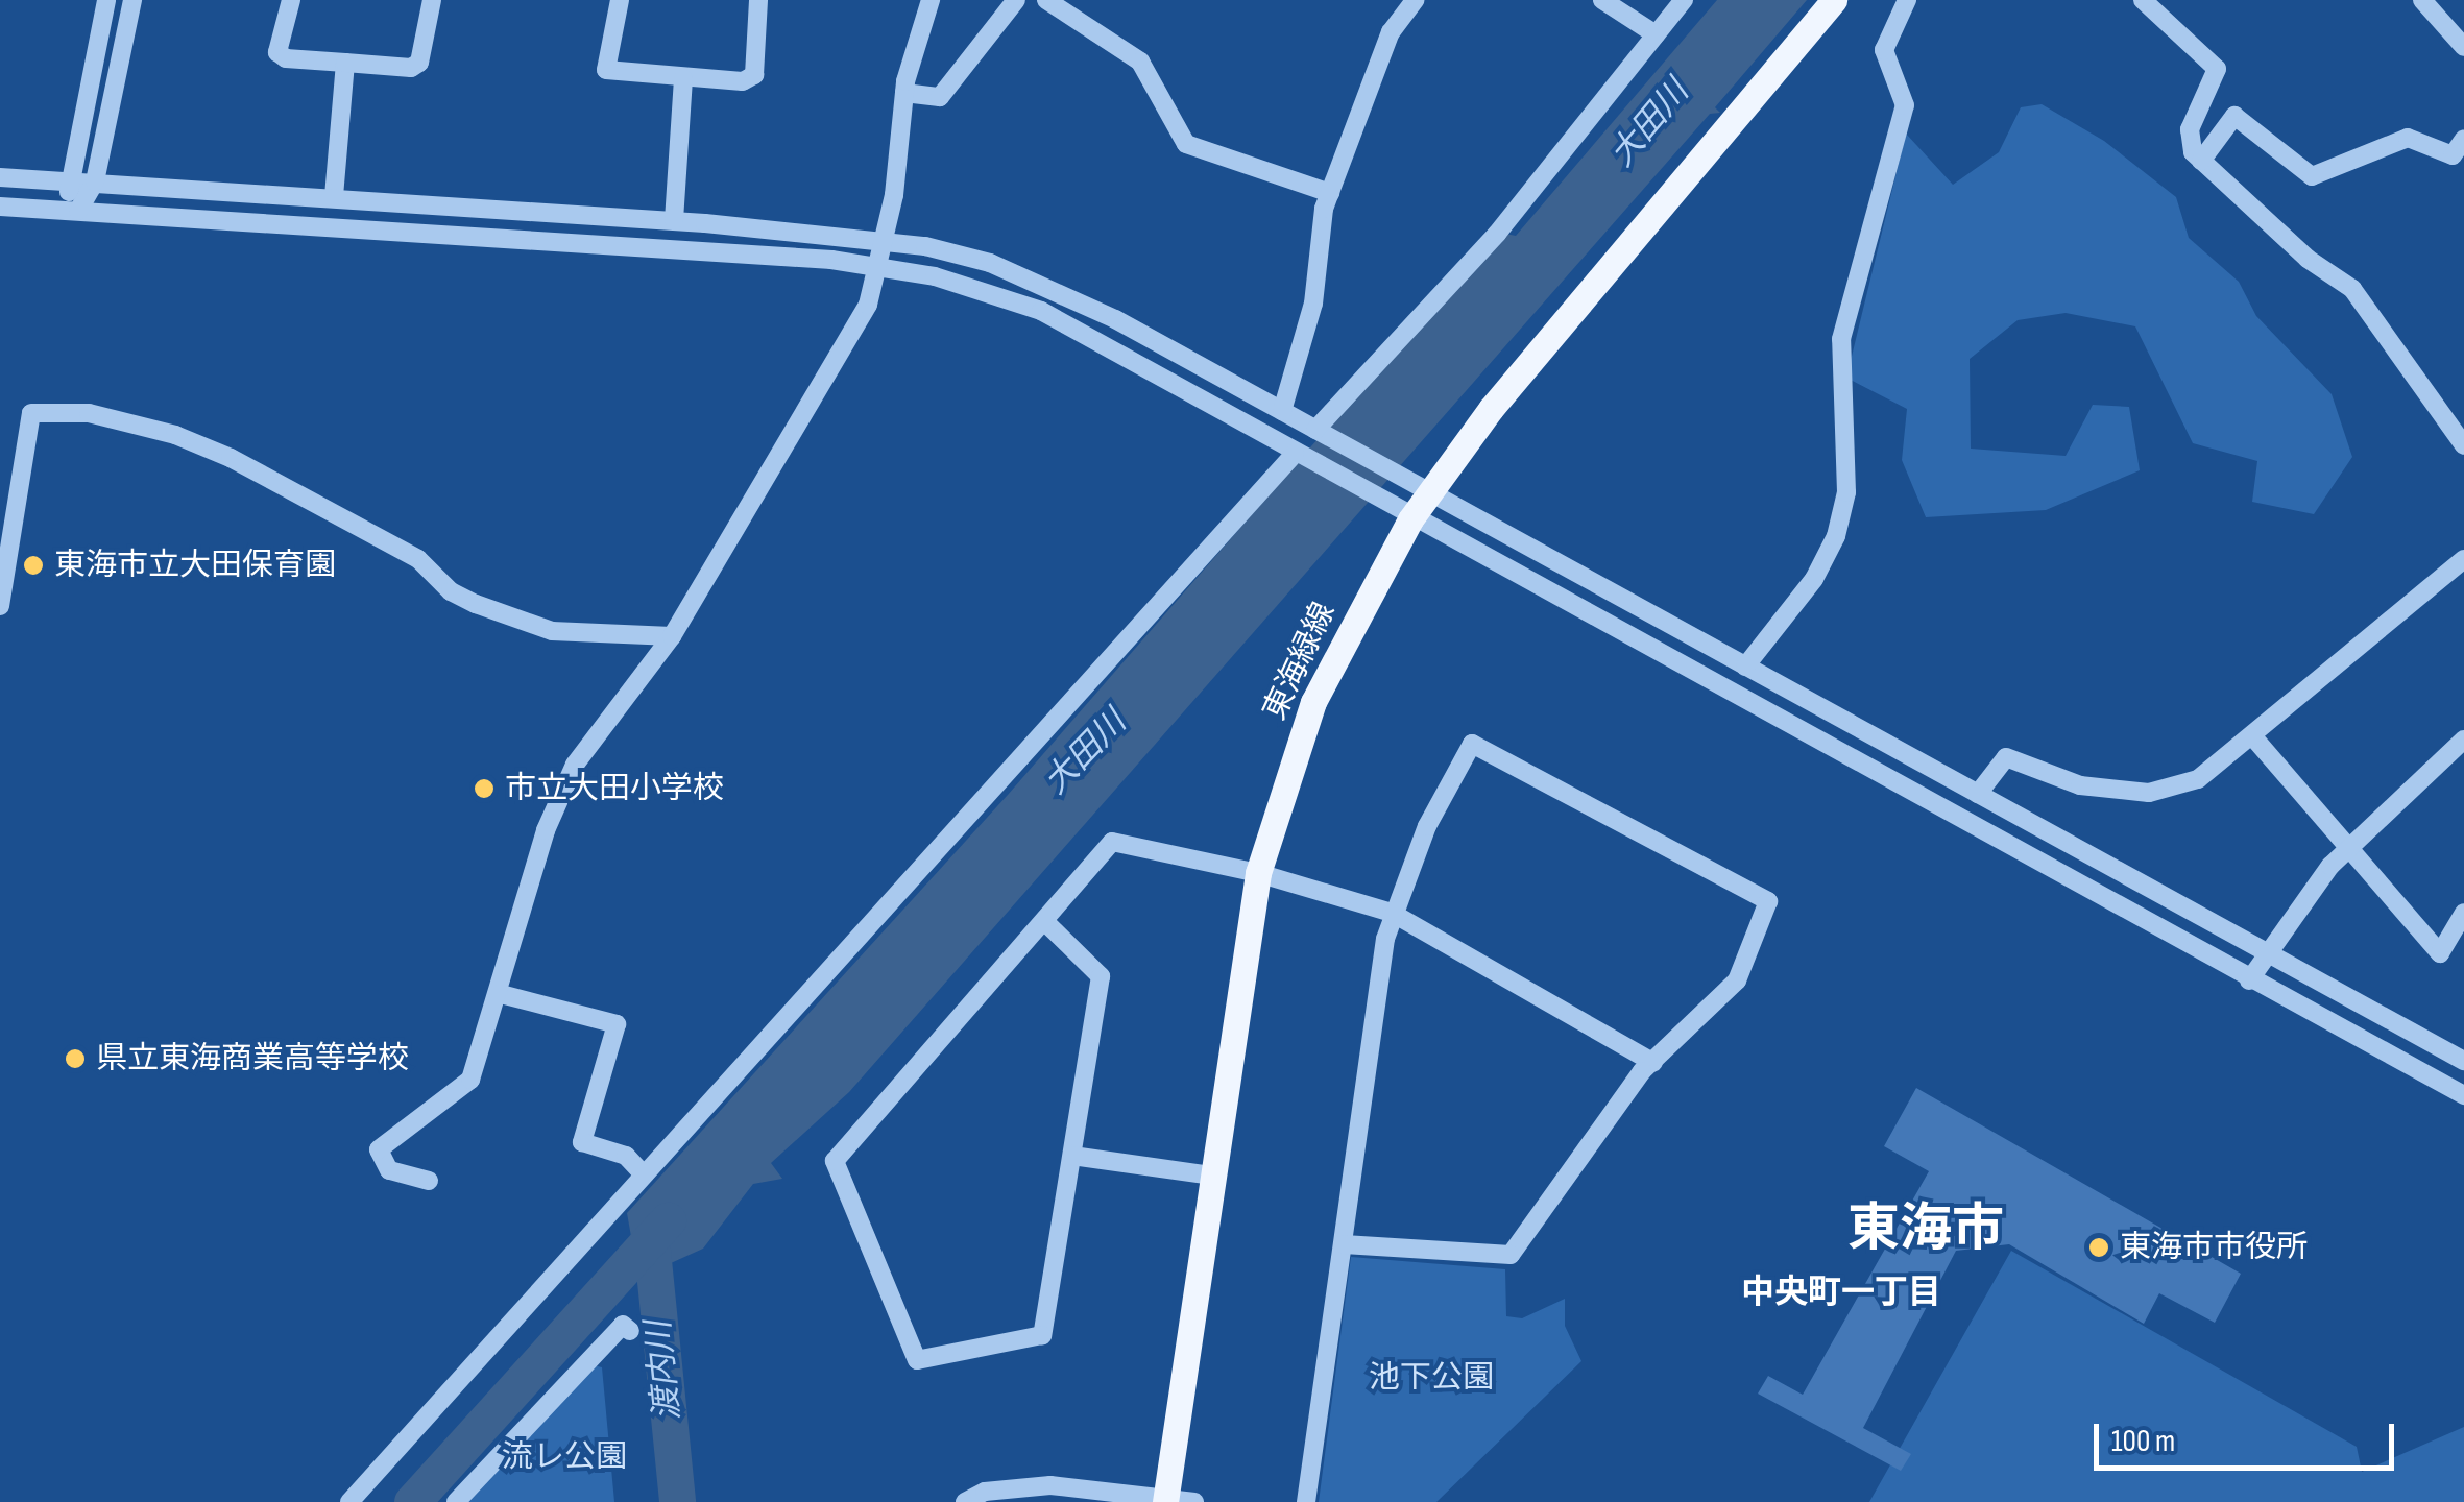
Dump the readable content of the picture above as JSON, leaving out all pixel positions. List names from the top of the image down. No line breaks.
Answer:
{"streets":{"main road":["東海緑線"]},"districts":["東海市","中央町一丁目"],"water":["大田川","渡内川"],"parks":["池下公園","流レ公園"],"places":["東海市立大田保育園","市立大田小学校","県立東海商業高等学校","東海市市役所"],"scale_bar":"100 m"}
